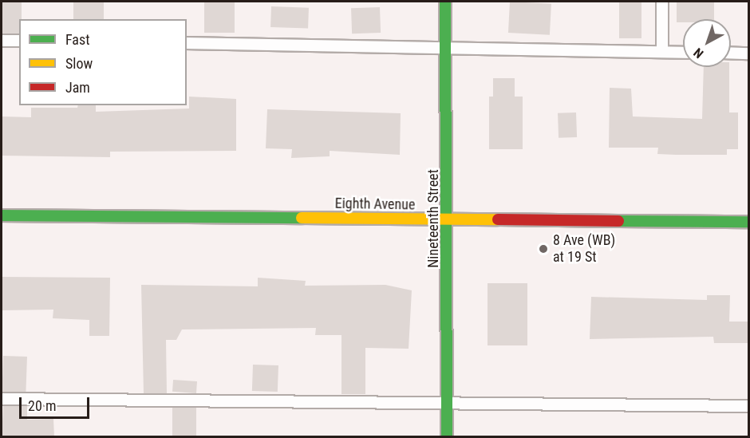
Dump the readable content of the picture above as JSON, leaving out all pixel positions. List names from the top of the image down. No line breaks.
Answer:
{"streets":{"street":["Eighth Avenue","Nineteenth Street"]},"crossings":[["Eighth Avenue","Nineteenth Street"]],"places":["8 Ave (WB) at 19 St"],"legend":["Fast","Slow","Jam"],"scale_bar":"20 m","north":"bottom left"}
